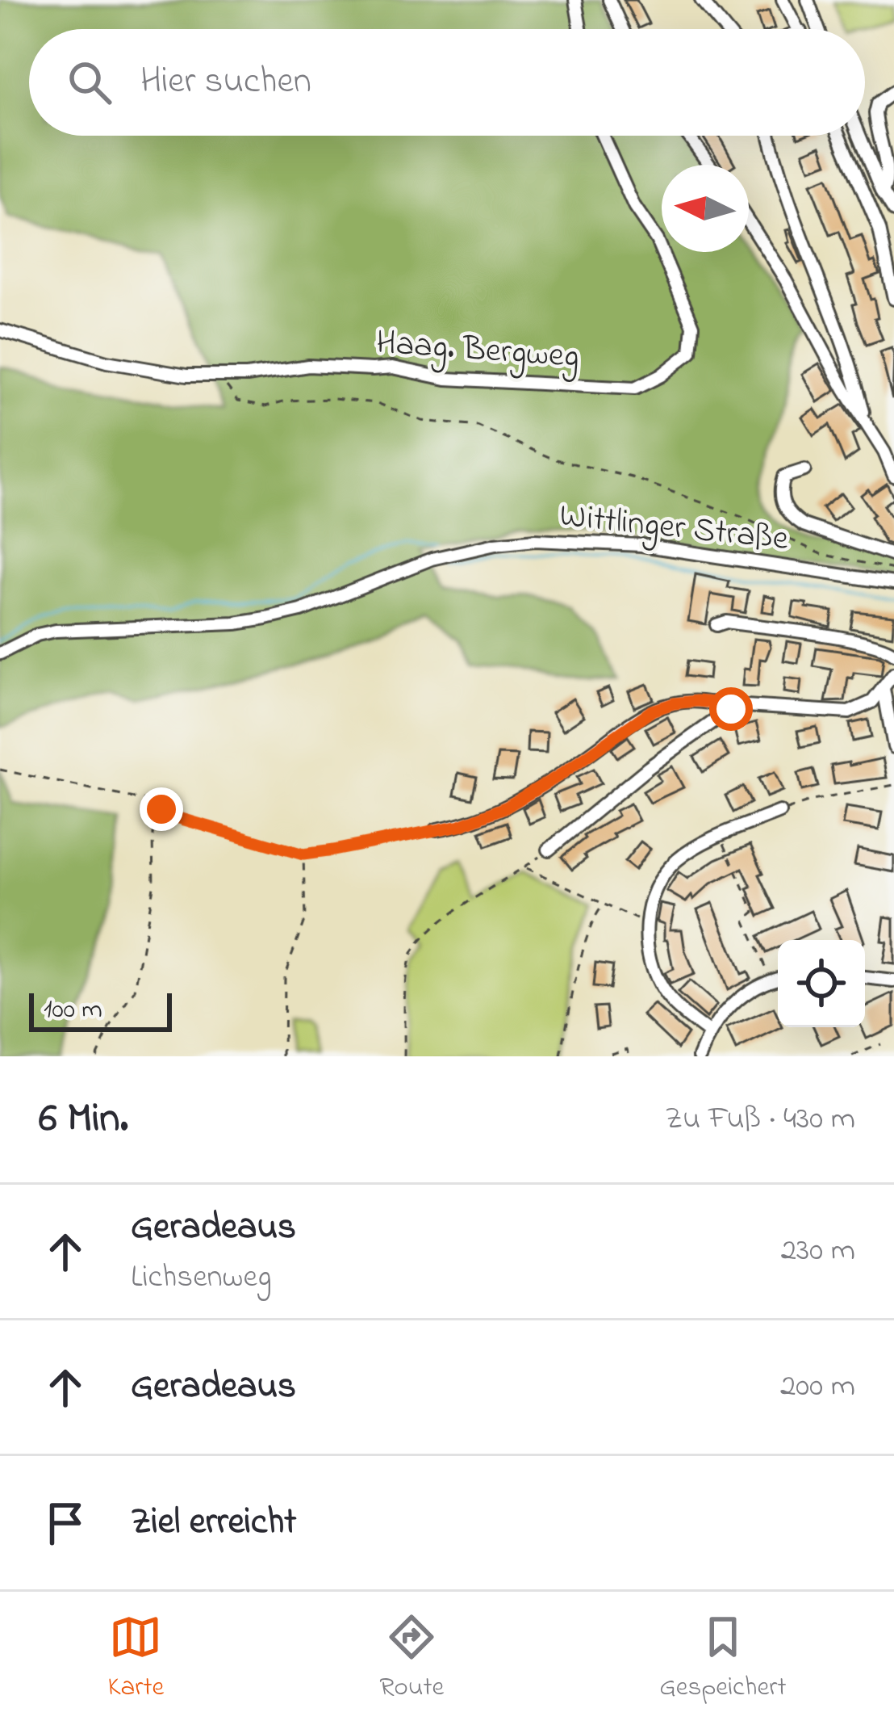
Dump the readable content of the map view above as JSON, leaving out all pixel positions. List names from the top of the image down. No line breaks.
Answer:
{"streets":{"street":["Haag. Bergweg","Wittlinger Straße"]},"scale_bar":"100 m","north":"left","page":{"search":"Hier suchen","scale":"100 m","heading":["6 Min.","Zu Fuß · 430 m"],"list":[["Geradeaus","Lichsenweg","230 m"],["Geradeaus","200 m"],"Ziel erreicht"],"nav":["Karte","Route","Gespeichert"]}}
